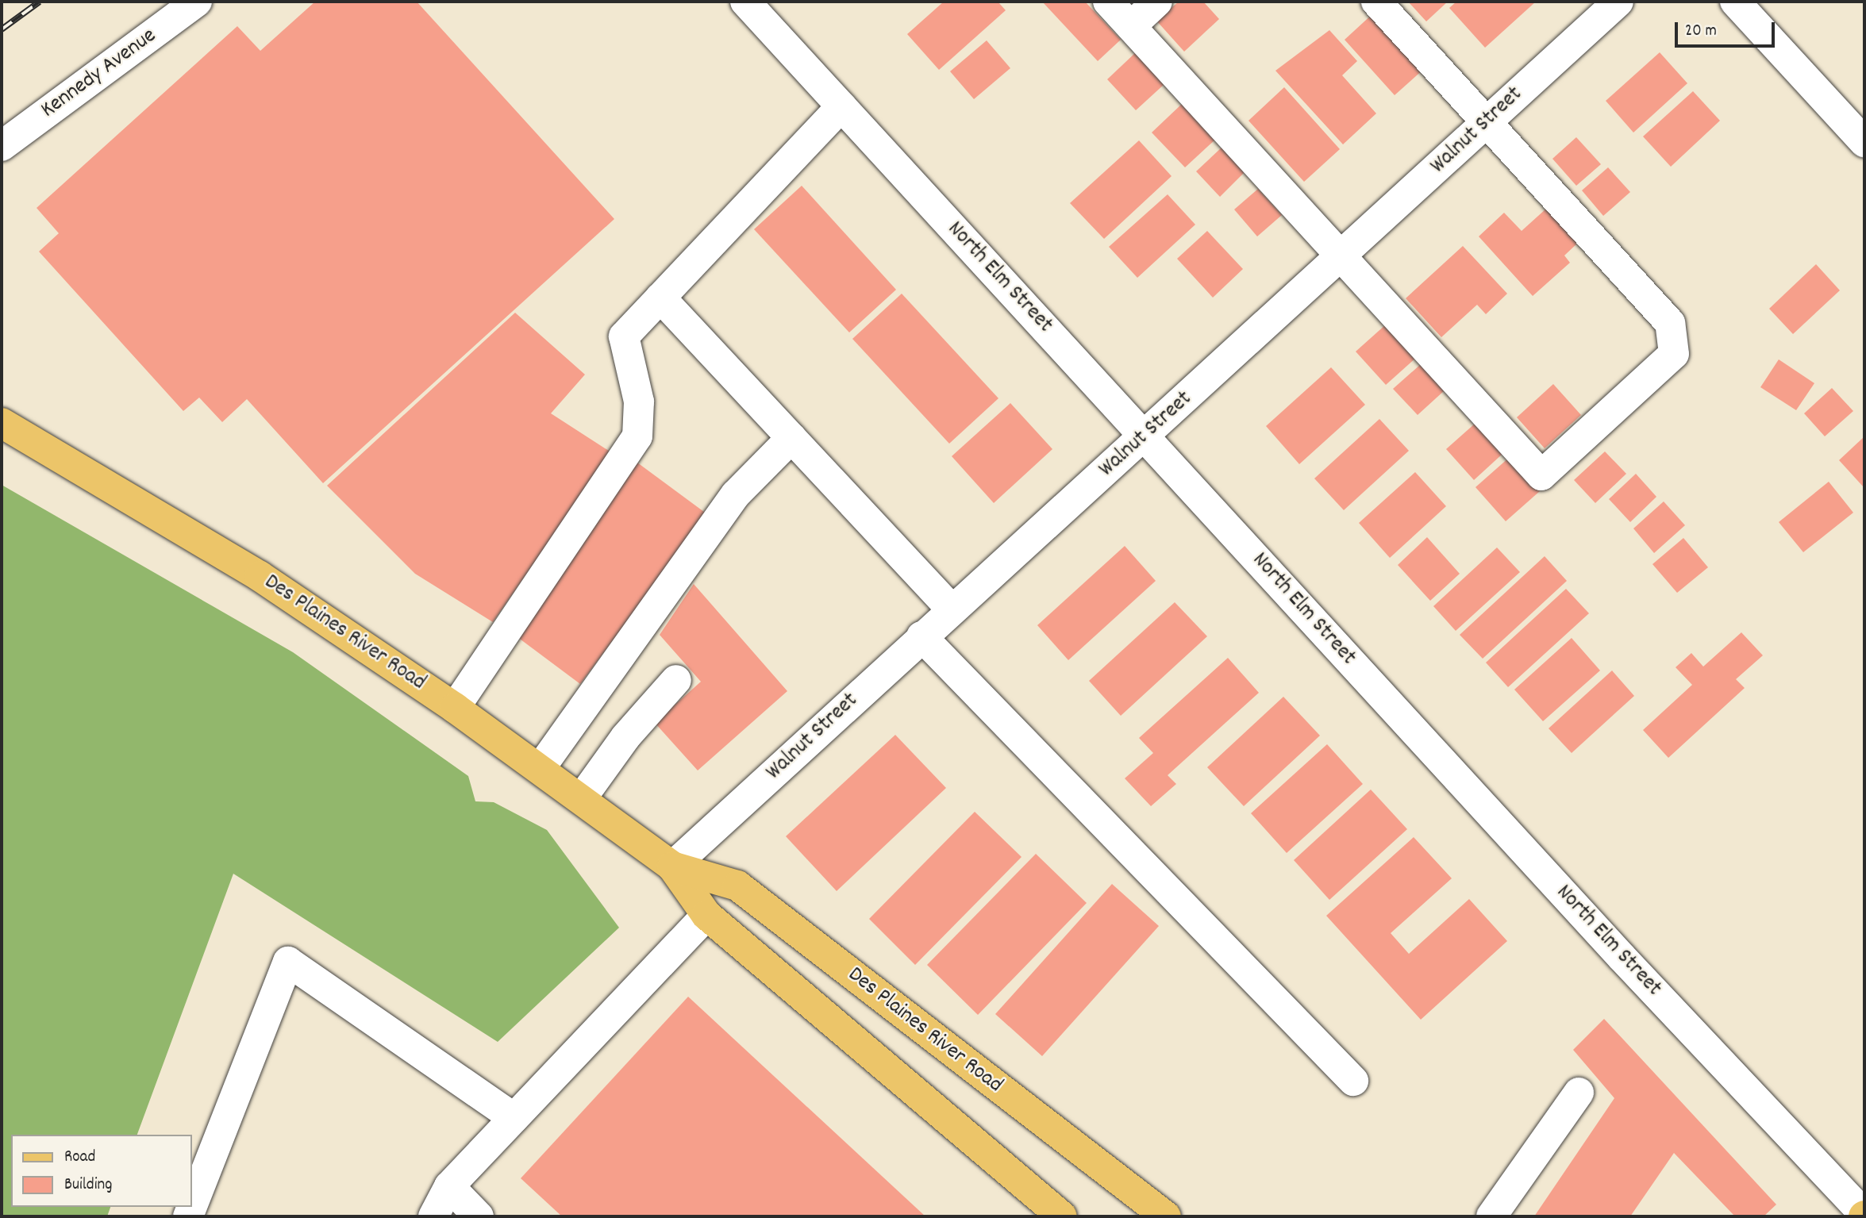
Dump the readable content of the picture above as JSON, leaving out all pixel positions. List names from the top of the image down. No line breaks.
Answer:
{"streets":{"main road":["Des Plaines River Road"],"street":["Kennedy Avenue","Walnut Street","North Elm Street"]},"crossings":[["Walnut Street","North Elm Street"],["Walnut Street","Des Plaines River Road"]],"legend":["Road","Building"],"scale_bar":"20 m"}
